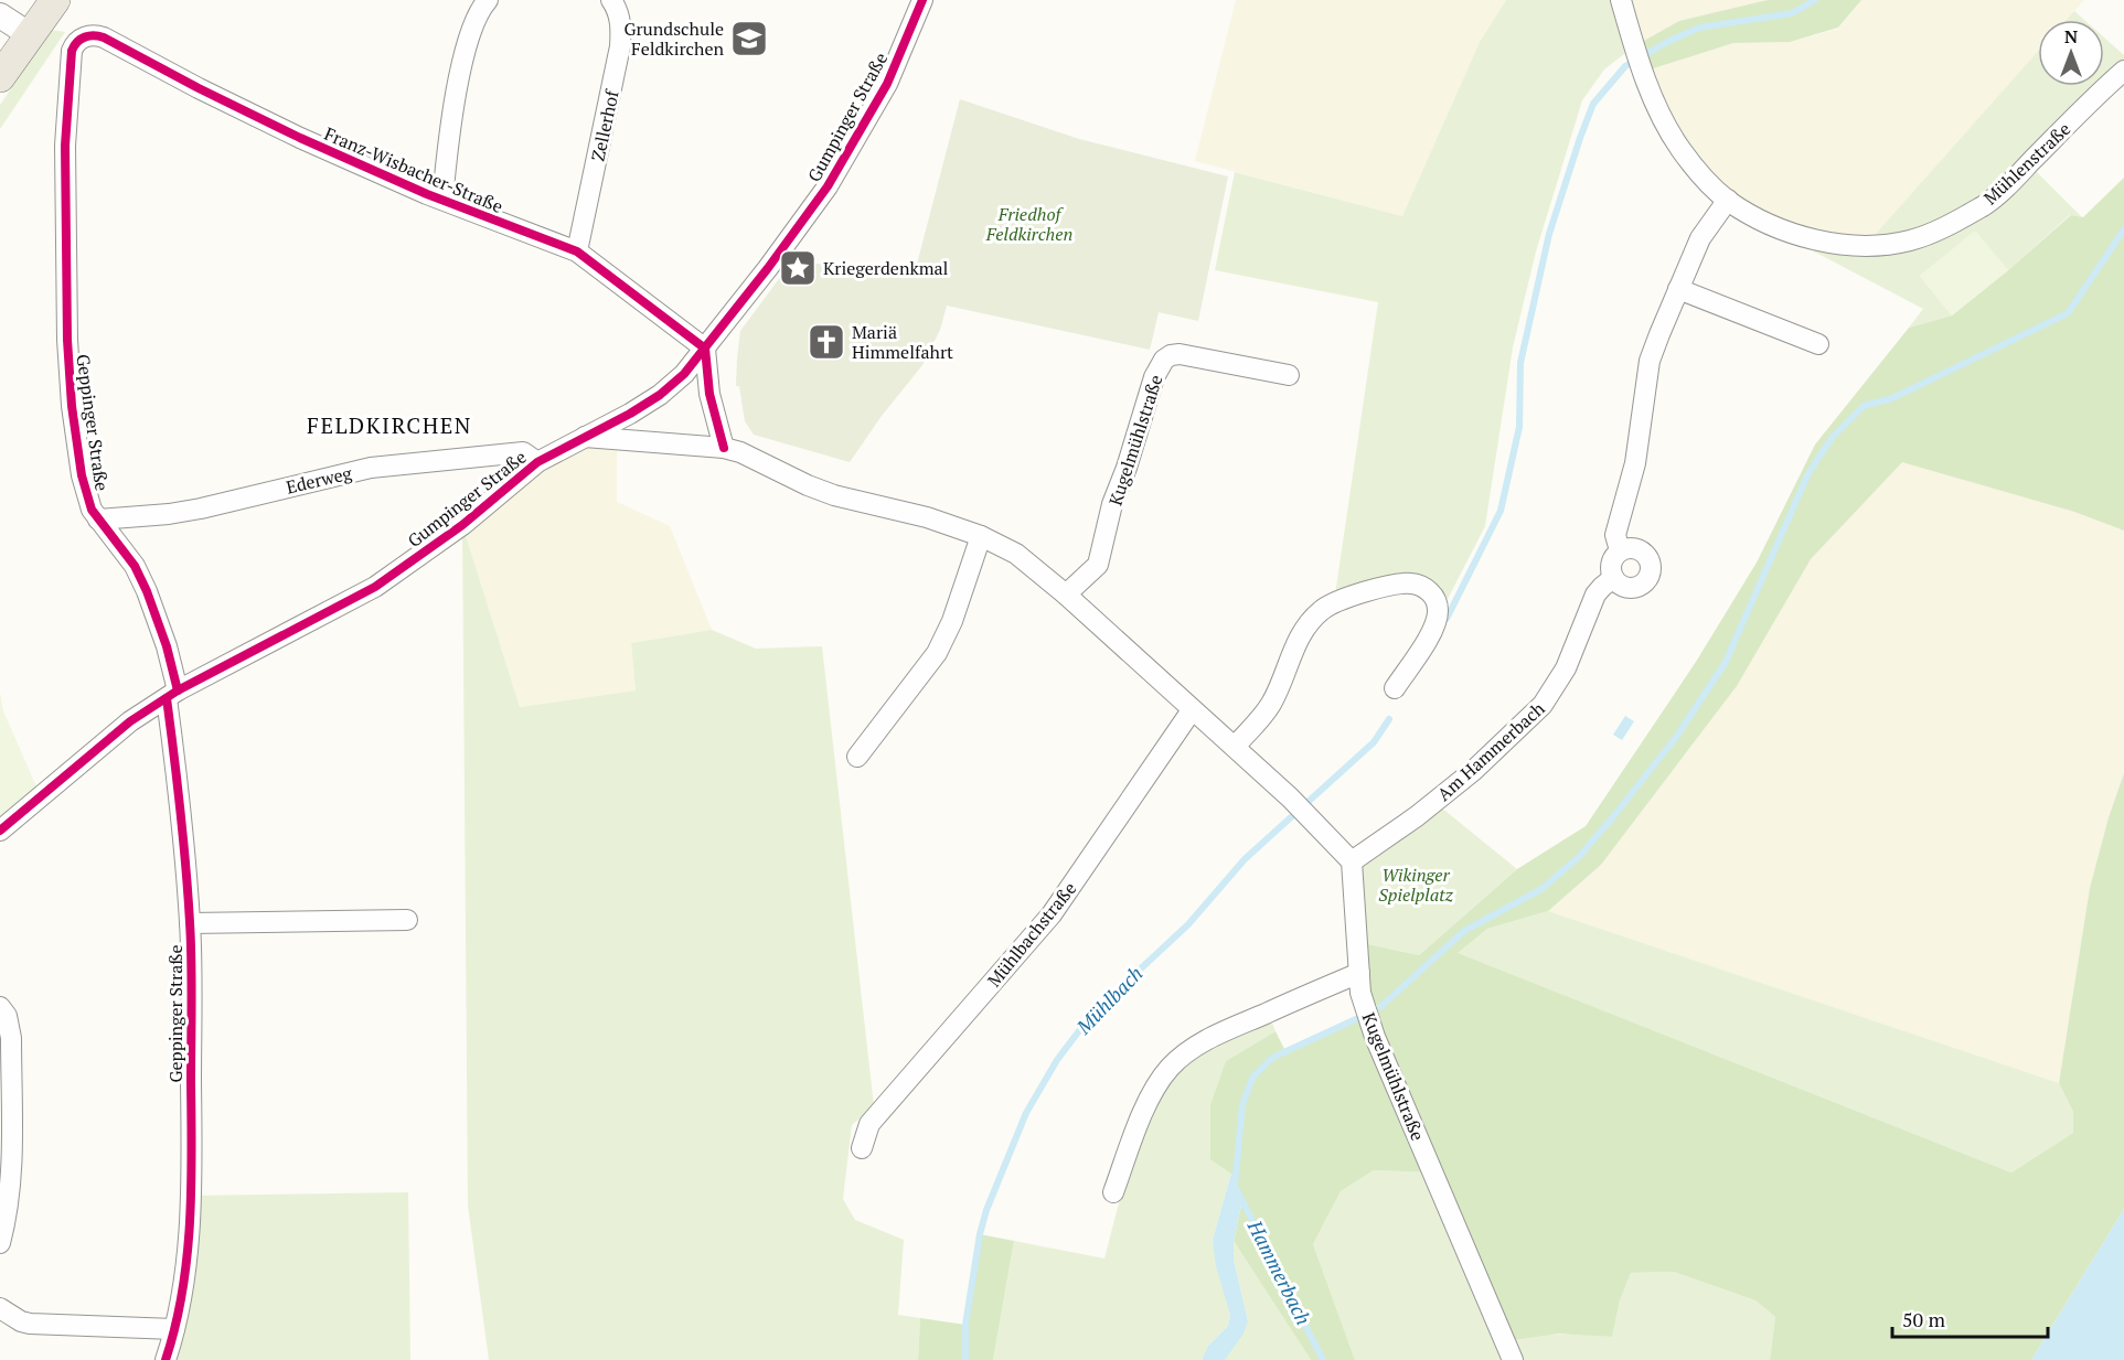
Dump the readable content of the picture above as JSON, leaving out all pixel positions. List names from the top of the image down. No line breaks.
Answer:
{"streets":{"street":["Gumpinger Straße","Zellerhof","Mühlenstraße","Franz-Wisbacher-Straße","Geppinger Straße","Kugelmühlstraße","Ederweg","Am Hammerbach","Mühlbachstraße"]},"crossings":[["Gumpinger Straße","Franz-Wisbacher-Straße"],["Gumpinger Straße","Geppinger Straße"],["Gumpinger Straße","Ederweg"],["Zellerhof","Franz-Wisbacher-Straße"],["Mühlenstraße","Am Hammerbach"],["Franz-Wisbacher-Straße","Geppinger Straße"],["Geppinger Straße","Ederweg"],["Kugelmühlstraße","Am Hammerbach"]],"districts":["FELDKIRCHEN"],"water":["Mühlbach","Hammerbach"],"parks":["Friedhof Feldkirchen","Wikinger Spielplatz"],"places":{"school or university":["Grundschule Feldkirchen"],"place":["Kriegerdenkmal"],"church":["Mariä Himmelfahrt"]},"scale_bar":"50 m","north":"top"}
